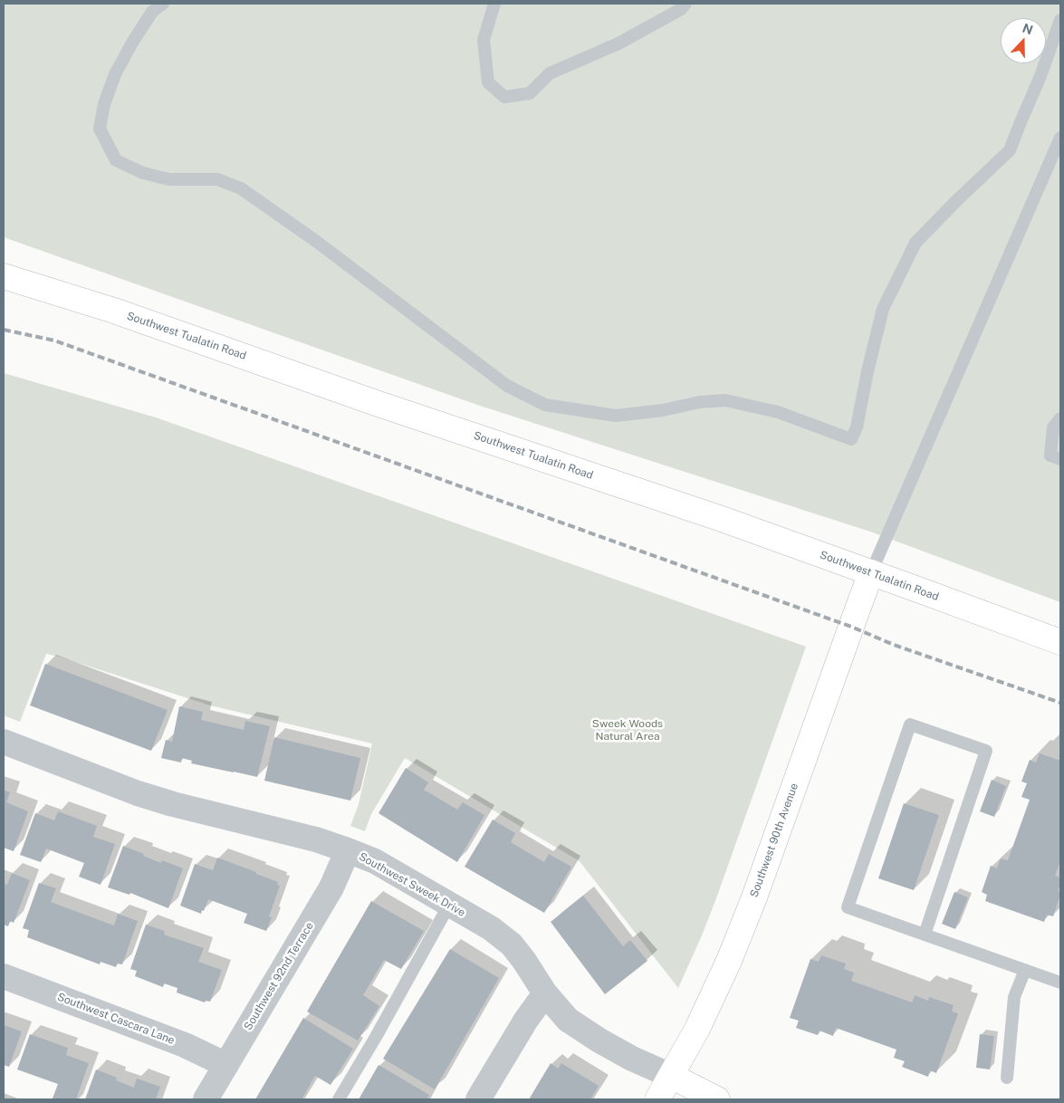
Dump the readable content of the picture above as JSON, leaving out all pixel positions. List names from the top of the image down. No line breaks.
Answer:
{"streets":{"main road":["Southwest Tualatin Road","Southwest 90th Avenue","Southwest Sweek Drive"],"street":["Southwest 92nd Terrace","Southwest Cascara Lane"]},"crossings":[["Southwest Tualatin Road","Southwest 90th Avenue"],["Southwest 90th Avenue","Southwest Sweek Drive"],["Southwest Sweek Drive","Southwest 92nd Terrace"],["Southwest 92nd Terrace","Southwest Cascara Lane"]],"parks":["Sweek Woods Natural Area"],"north":"top"}
